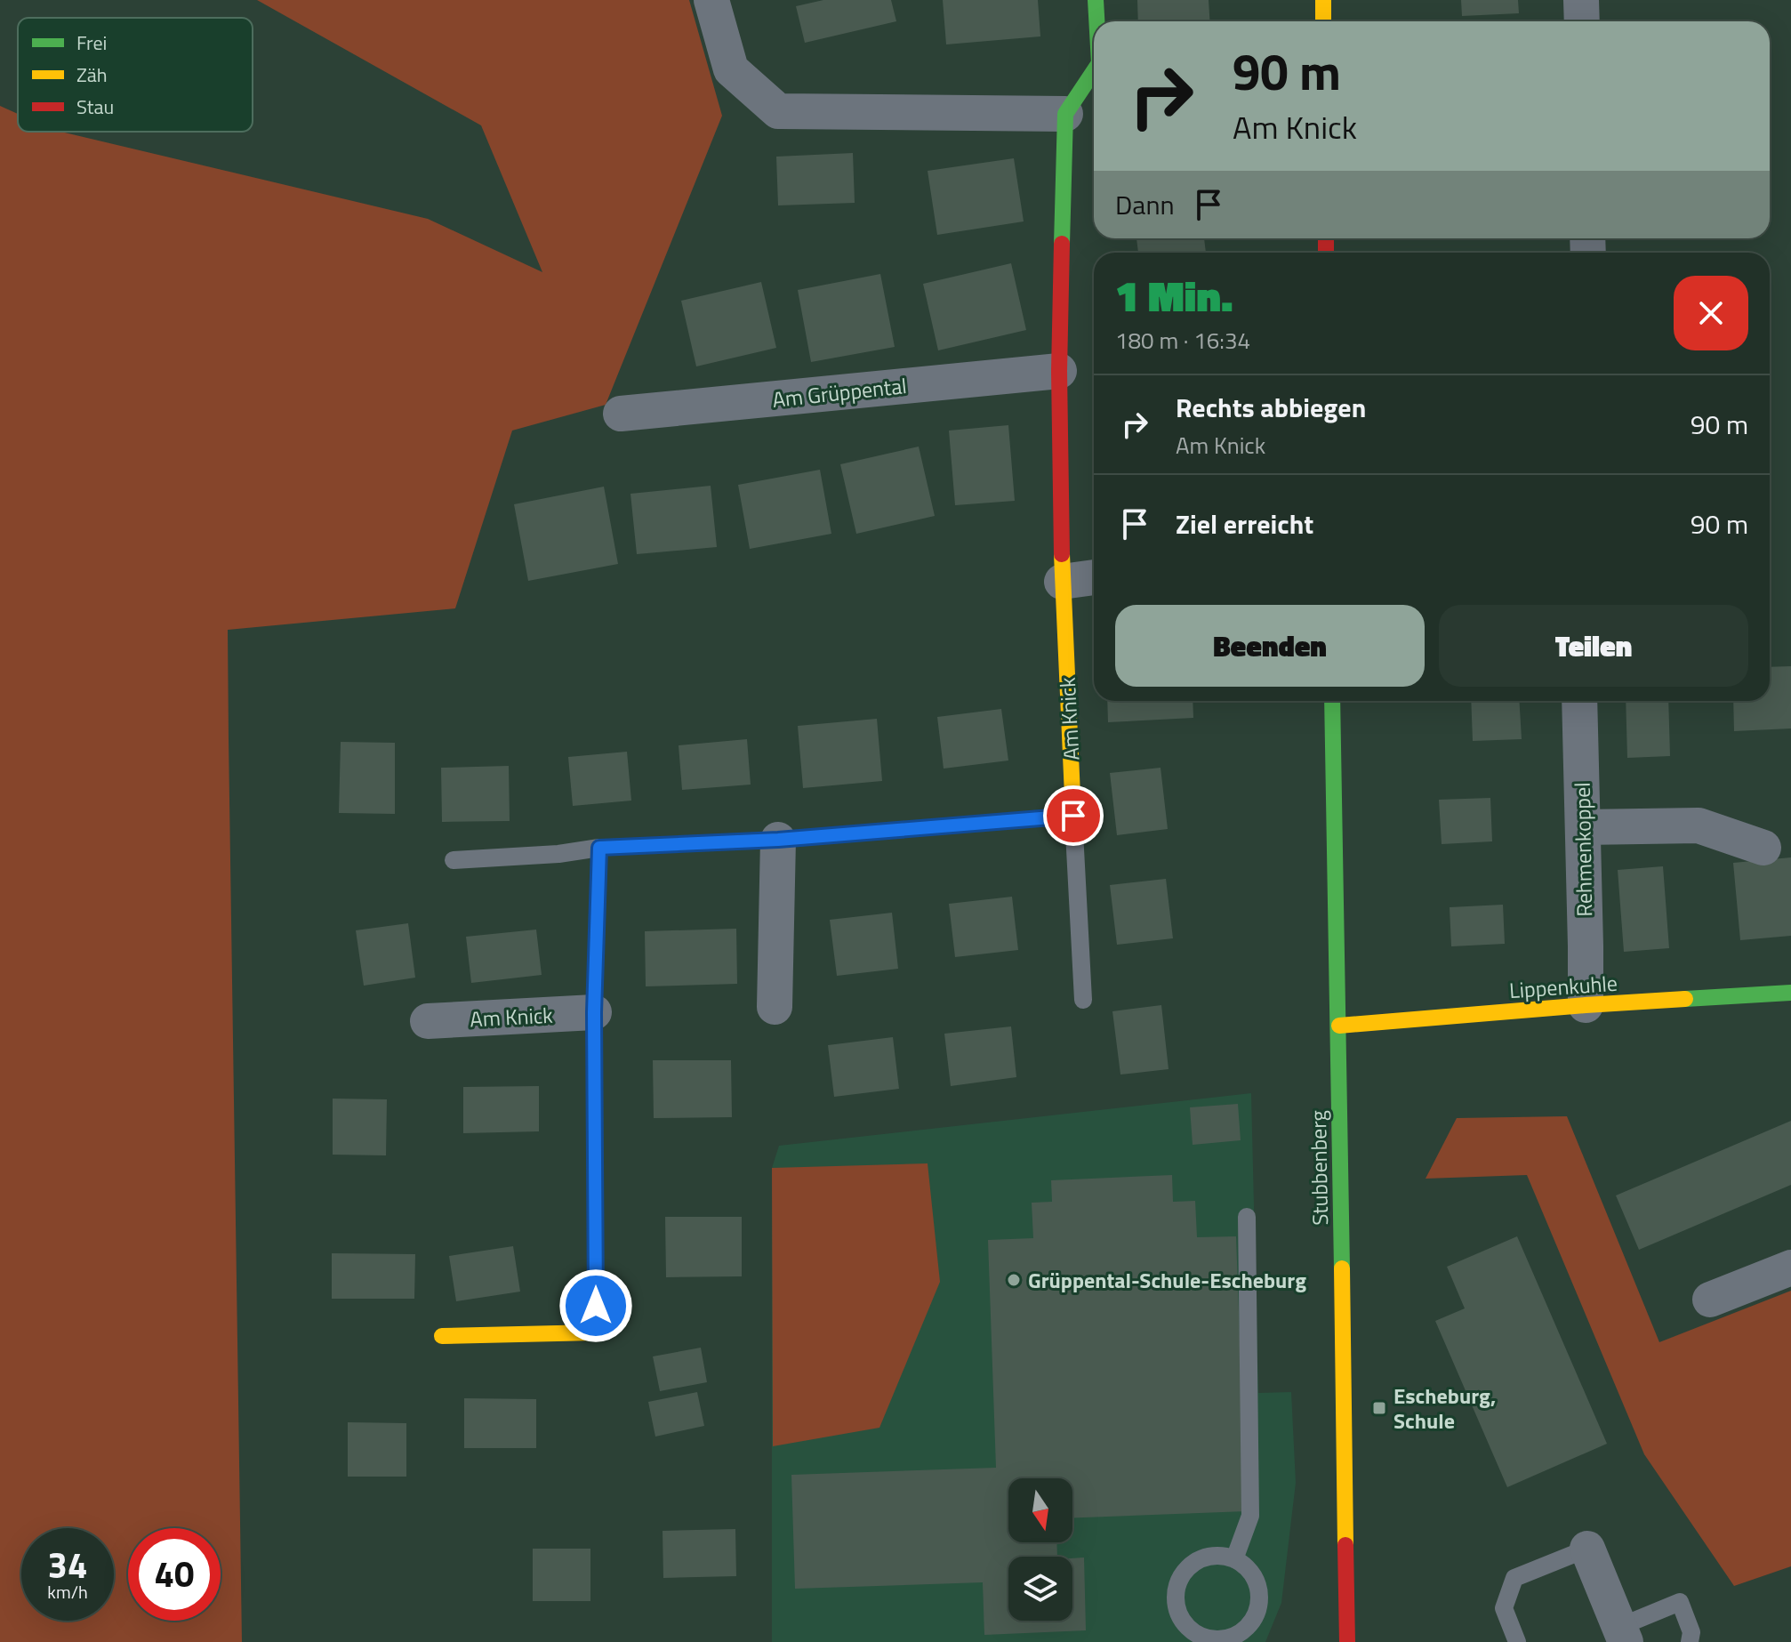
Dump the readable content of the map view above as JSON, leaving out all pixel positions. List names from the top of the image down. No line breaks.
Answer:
{"streets":{"street":["Am Grüppental","Am Knick","Rehmenkoppel","Lippenkuhle","Stubbenberg"]},"crossings":[["Rehmenkoppel","Lippenkuhle"],["Lippenkuhle","Stubbenberg"]],"places":{"other":["Grüppental-Schule-Escheburg"],"transit":["Escheburg, Schule"]},"legend":["Frei","Zäh","Stau"],"north":"bottom","page":{"turn":["90 m","Am Knick"],"then":"Dann","heading":["1 Min.","180 m · 16:34"],"list":[{"name":"Rechts abbiegen","note":"Am Knick","value":"90 m"},{"name":"Ziel erreicht","value":"90 m"}],"buttons":["Beenden","Teilen"],"speed":"34 km/h","limit":"40"}}
